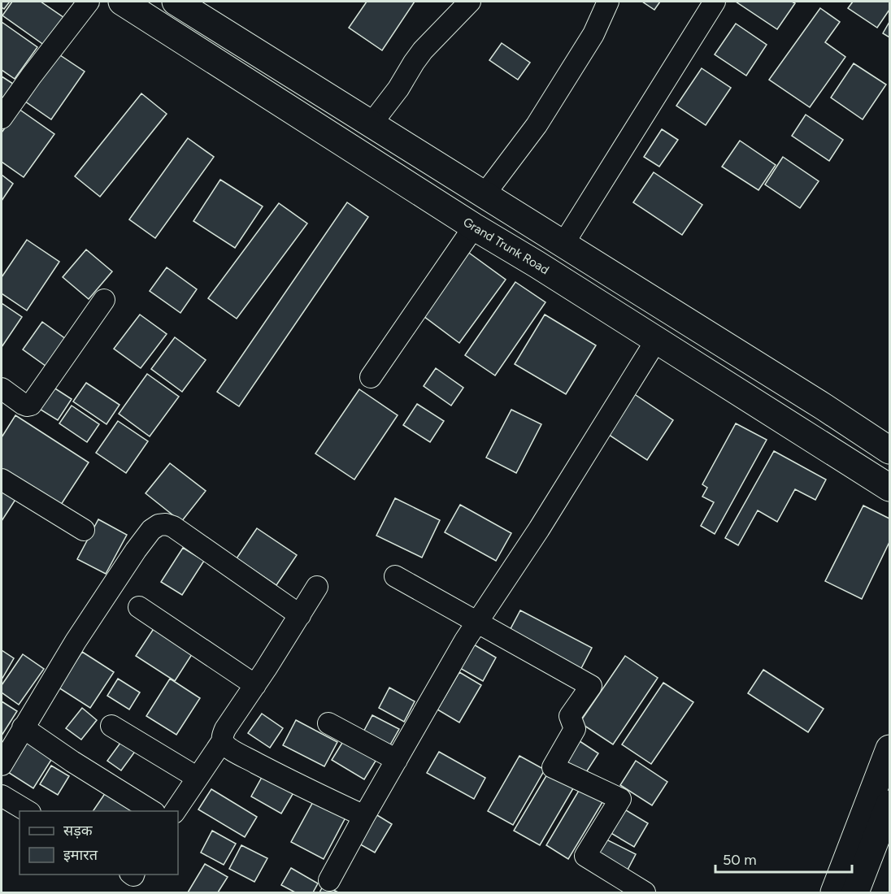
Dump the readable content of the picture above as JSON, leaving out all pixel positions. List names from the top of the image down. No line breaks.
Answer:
{"streets":{"highway":["Grand Trunk Road"]},"legend":["सड़क","इमारत"],"scale_bar":"50 m"}
